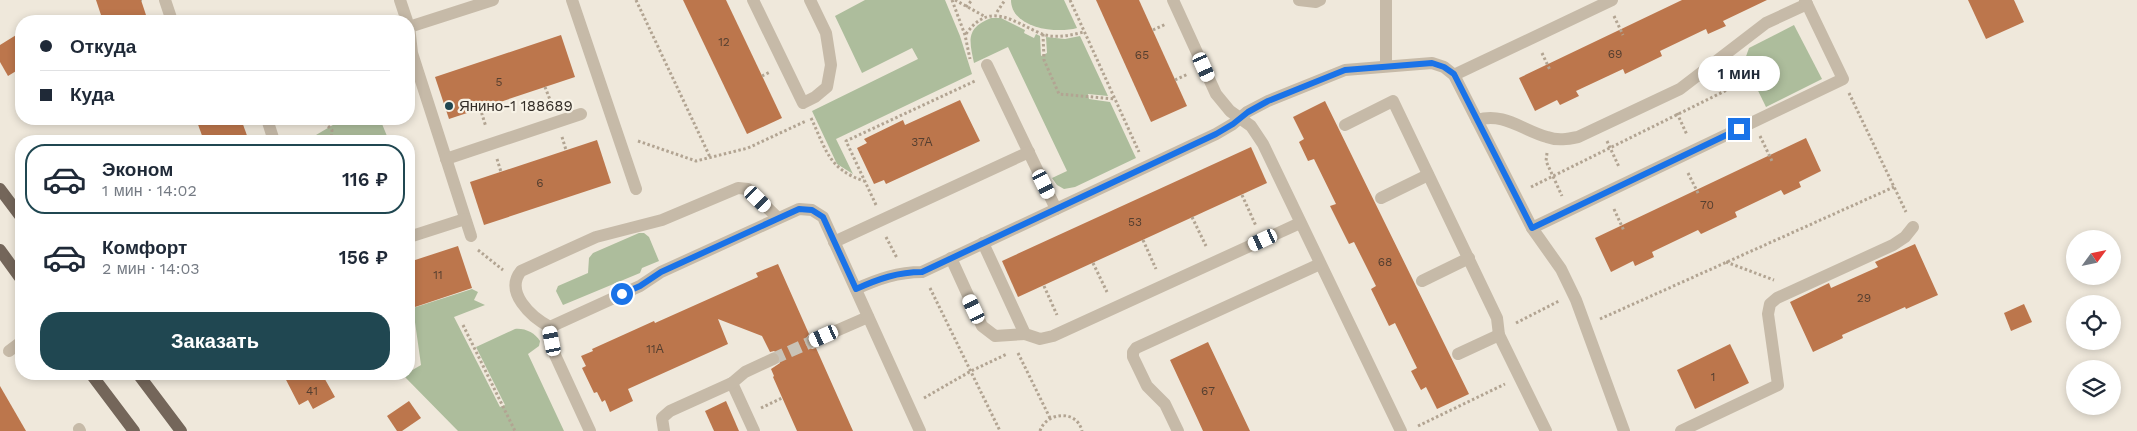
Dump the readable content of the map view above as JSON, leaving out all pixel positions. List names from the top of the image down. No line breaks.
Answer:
{"places":["Янино-1 188689"],"house_numbers":["12","69","65","5","37А","6","70","53","68","11","29","11А","1","41","67"],"north":"top right","page":{"banner":["Откуда","Куда"],"bubble":"1 мин","list":[{"name":"Эконом","note":"1 мин · 14:02","value":"116 ₽"},{"name":"Комфорт","note":"2 мин · 14:03","value":"156 ₽"}],"buttons":"Заказать"}}
